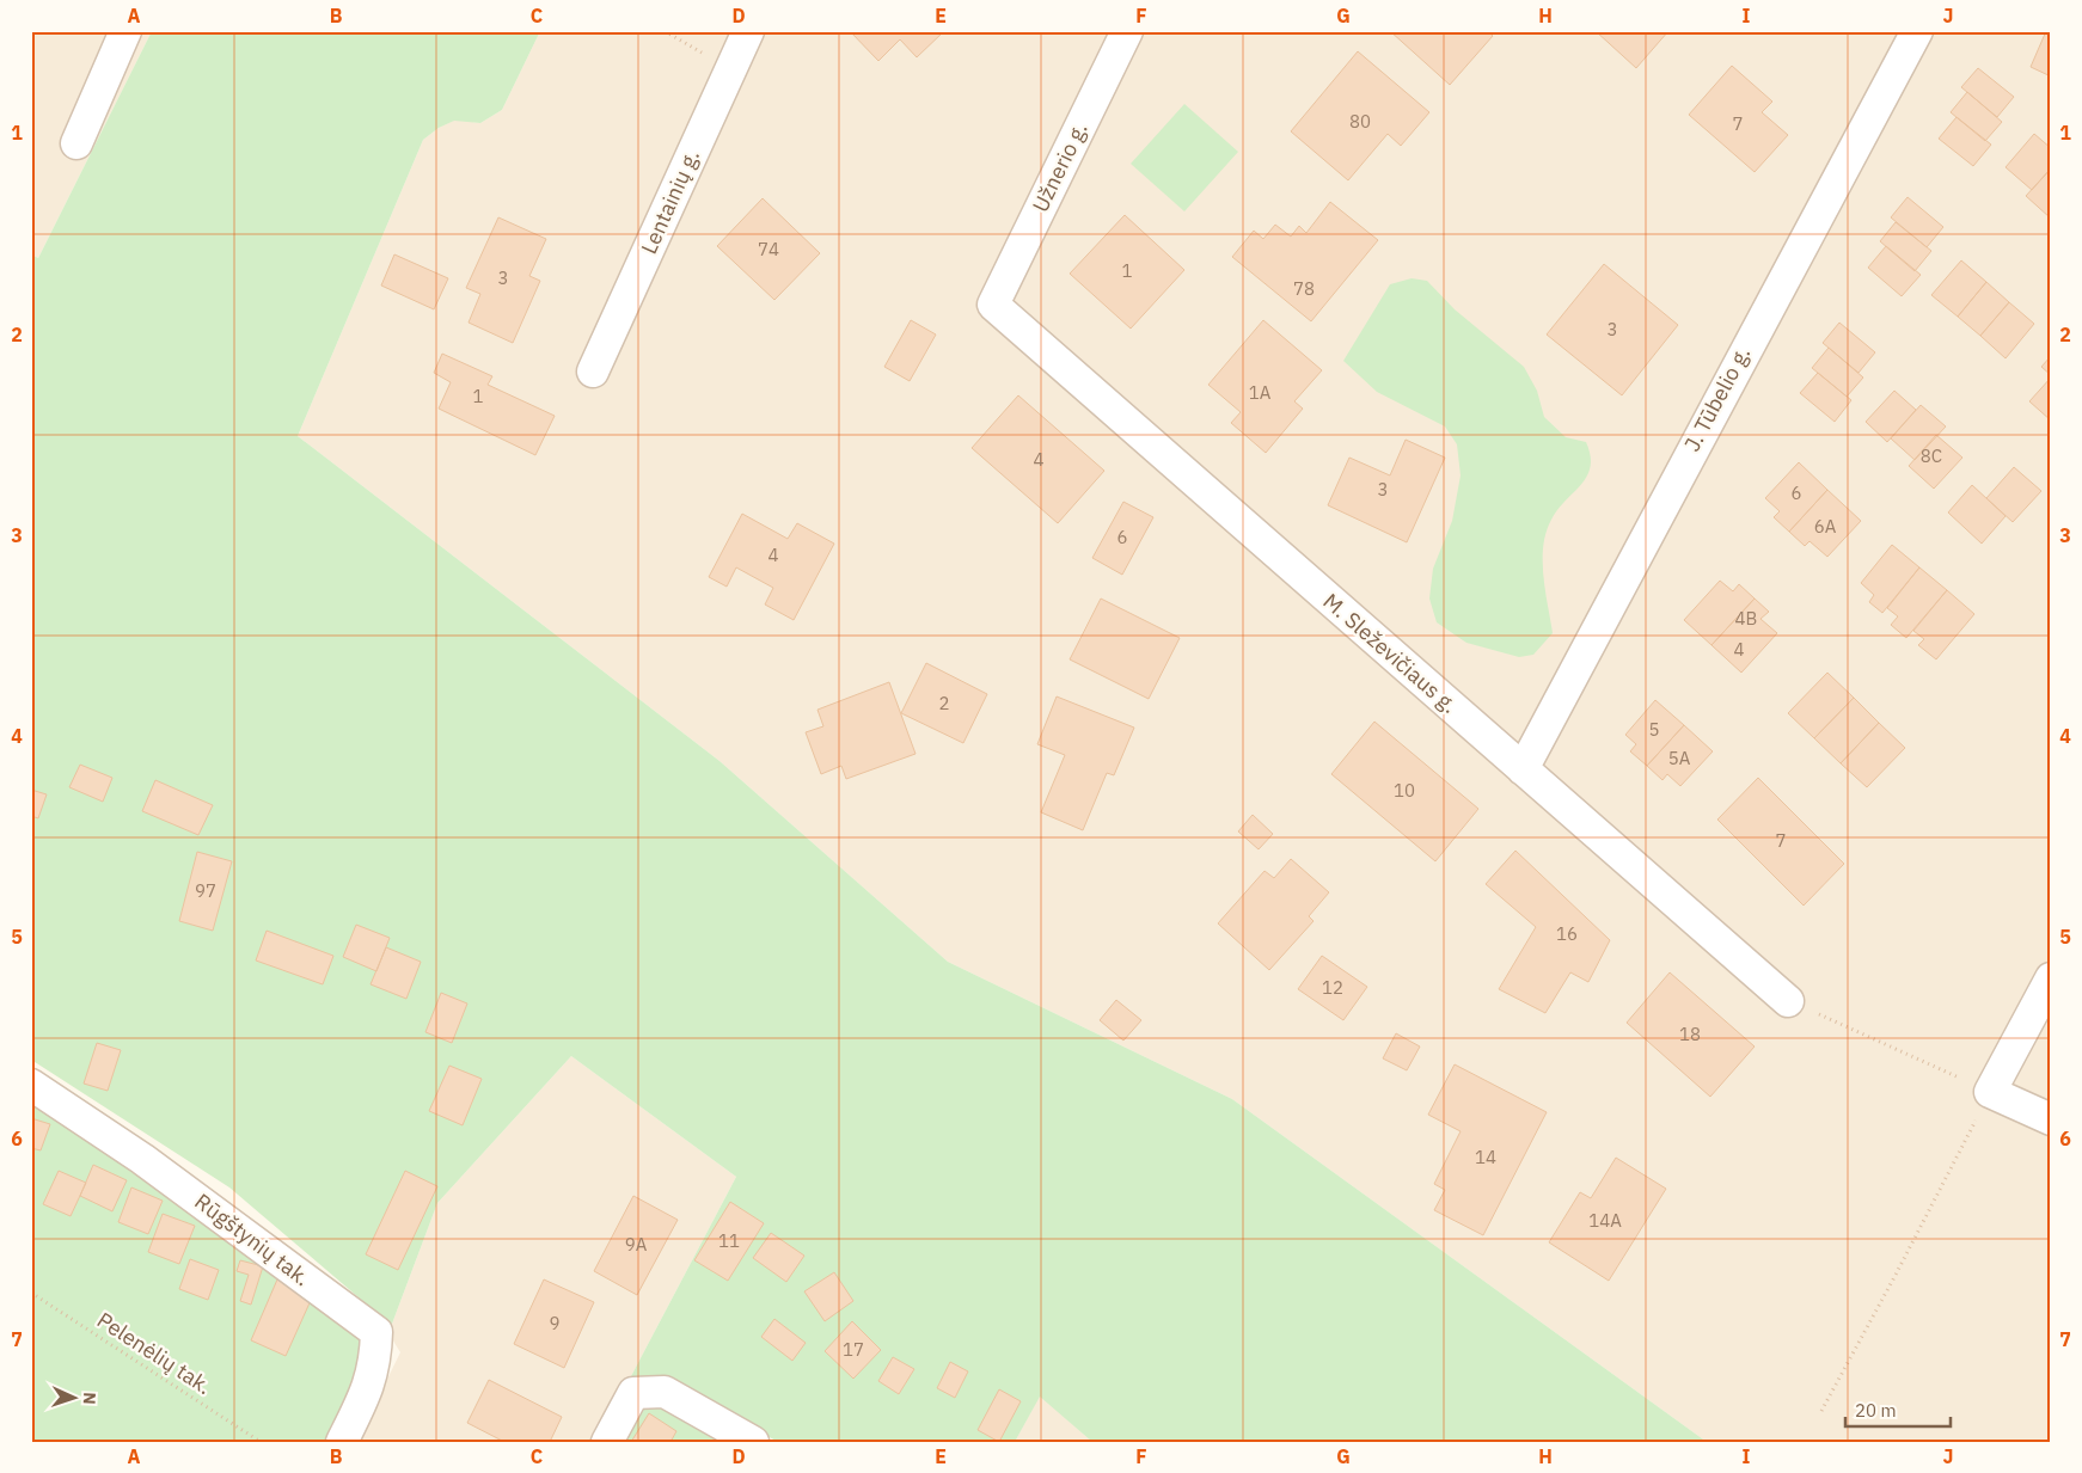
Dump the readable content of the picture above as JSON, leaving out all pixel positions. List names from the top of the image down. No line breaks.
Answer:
{"streets":{"street":["Užnerio g.","Lentainių g.","J. Tūbelio g.","M. Sleževičiaus g.","Rūgštynių tak."],"path":["Pelenėlių tak."]},"crossings":[["Užnerio g.","M. Sleževičiaus g."],["J. Tūbelio g.","M. Sleževičiaus g."]],"house_numbers":["80","7","74","1","3","78","3","1A","1","8C","4","3","6","6A","6","4","4B","4","2","5","5A","10","7","97","16","12","18","14","14A","11","9A","9","17"],"scale_bar":"20 m","north":"right","grid":{"columns":["A","B","C","D","E","F","G","H","I","J"],"rows":["1","2","3","4","5","6","7"]}}
